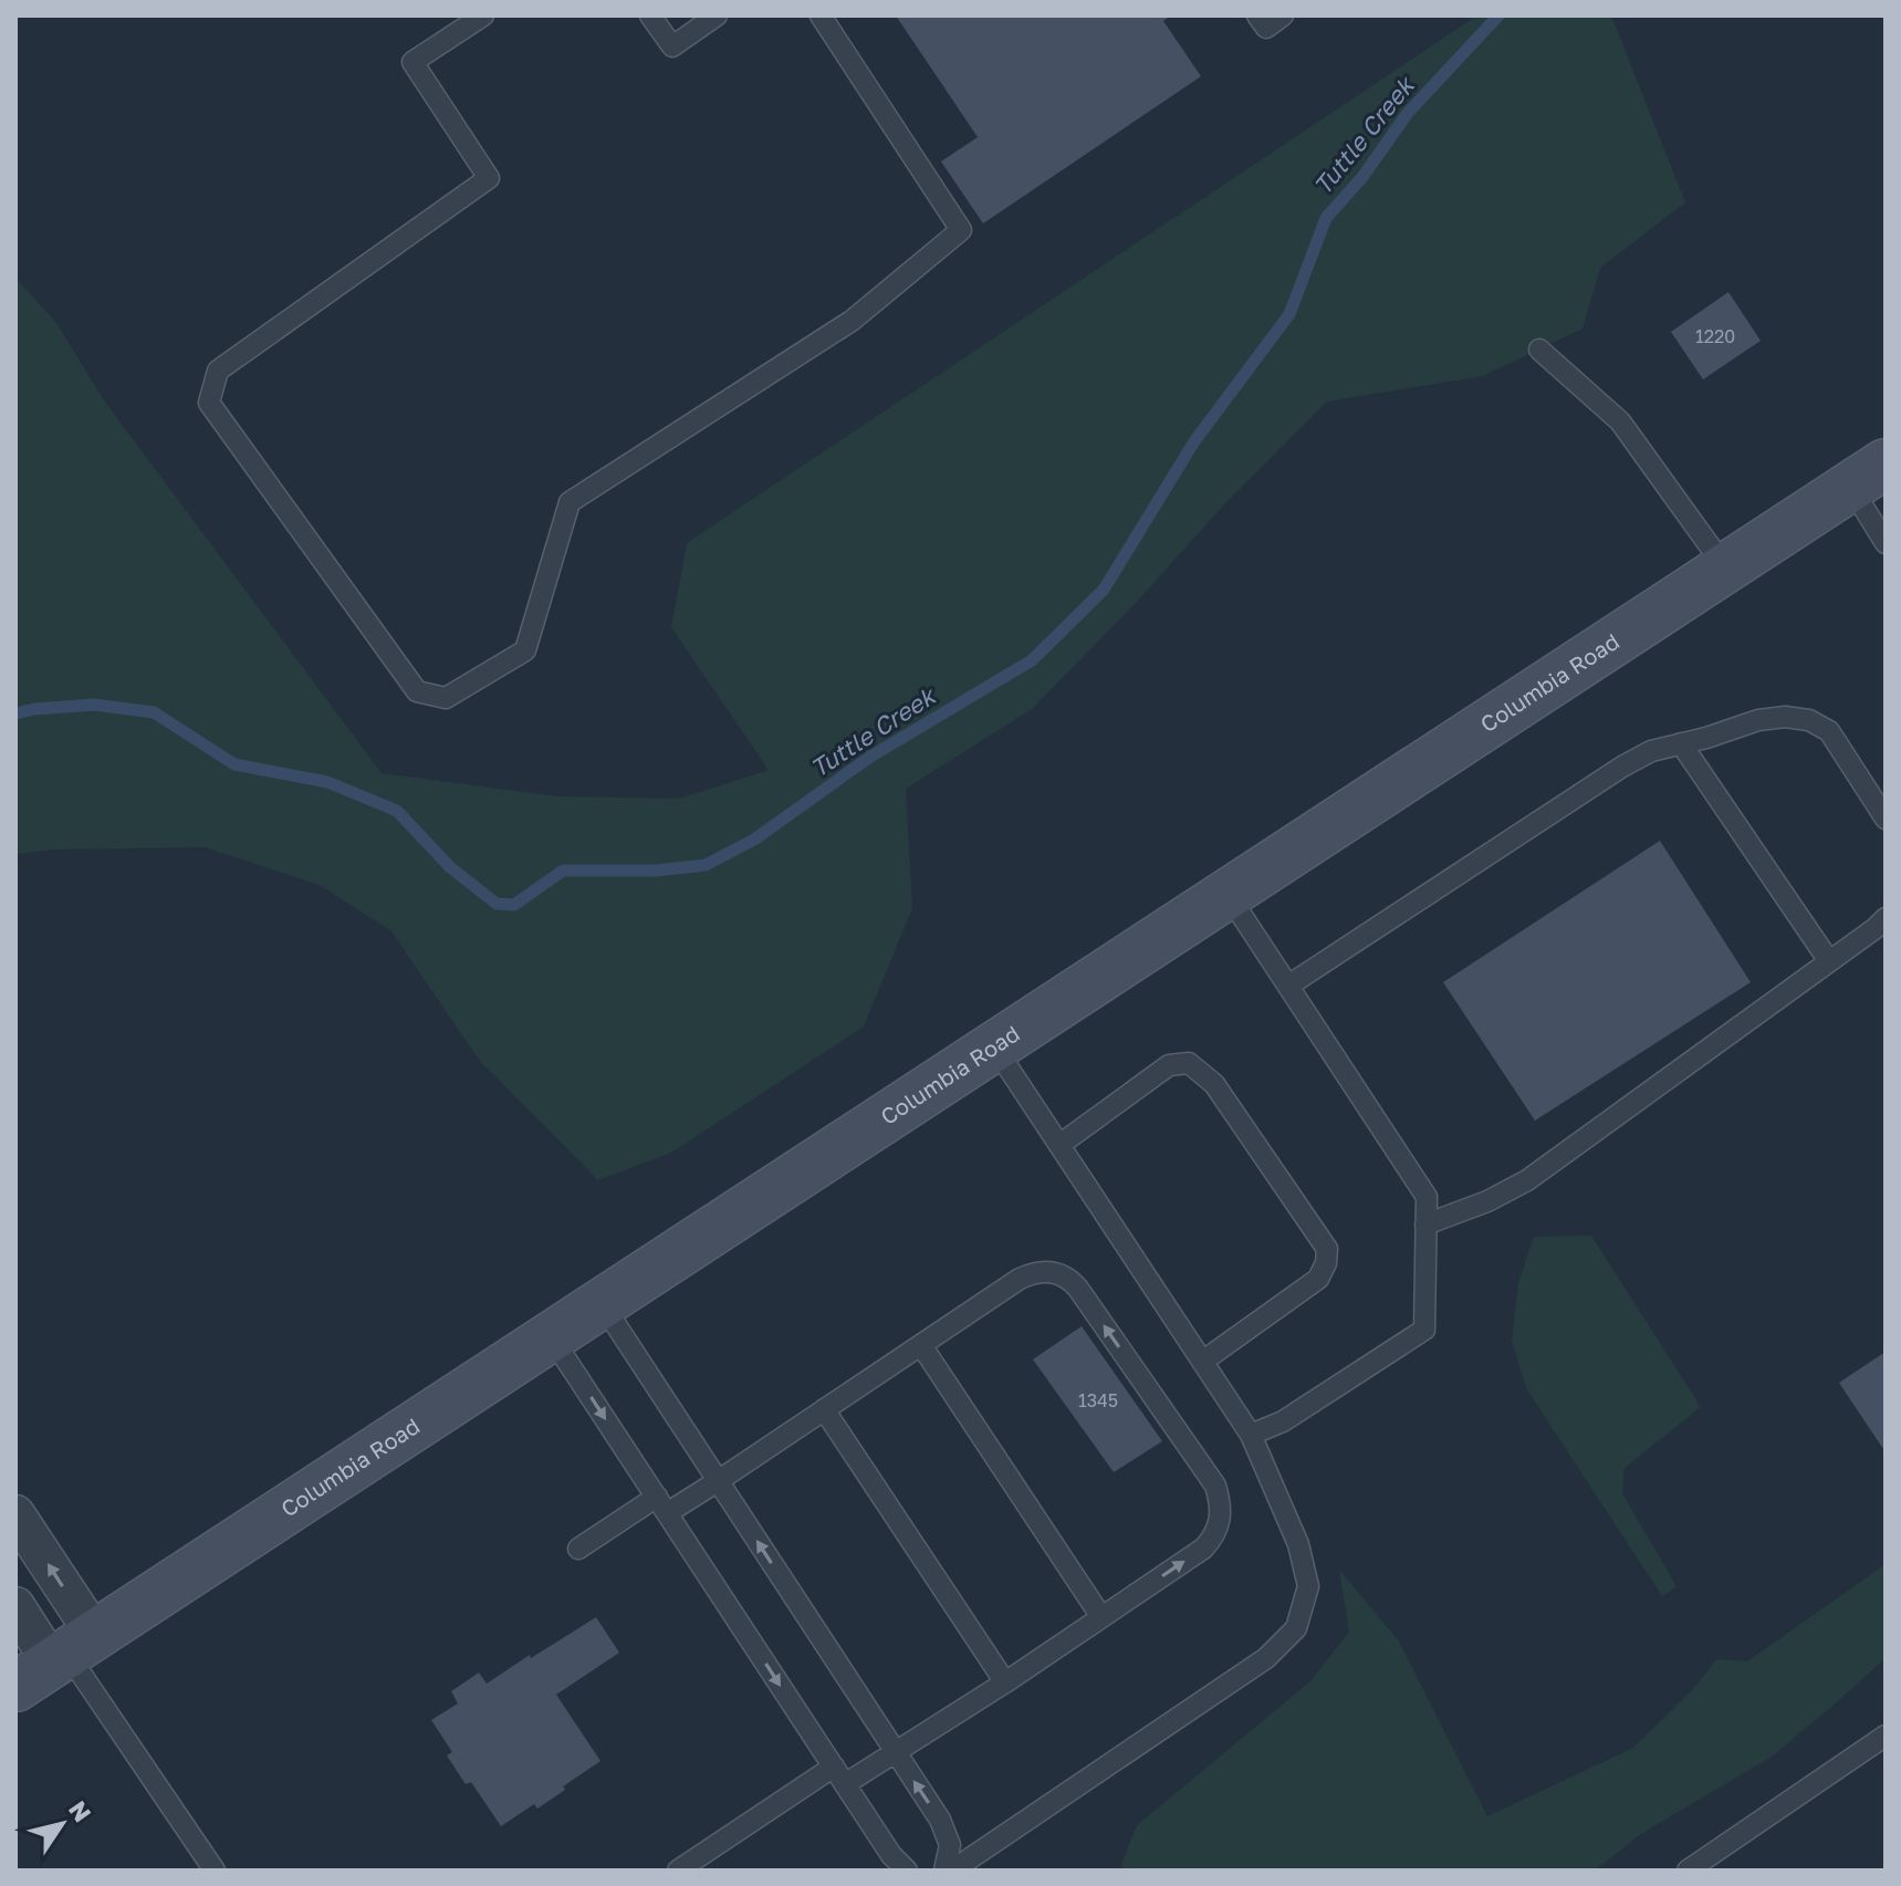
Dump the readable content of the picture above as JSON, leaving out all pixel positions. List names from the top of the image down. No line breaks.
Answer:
{"streets":{"main road":["Columbia Road"]},"water":["Tuttle Creek"],"house_numbers":["1220","1345"],"north":"top right"}
